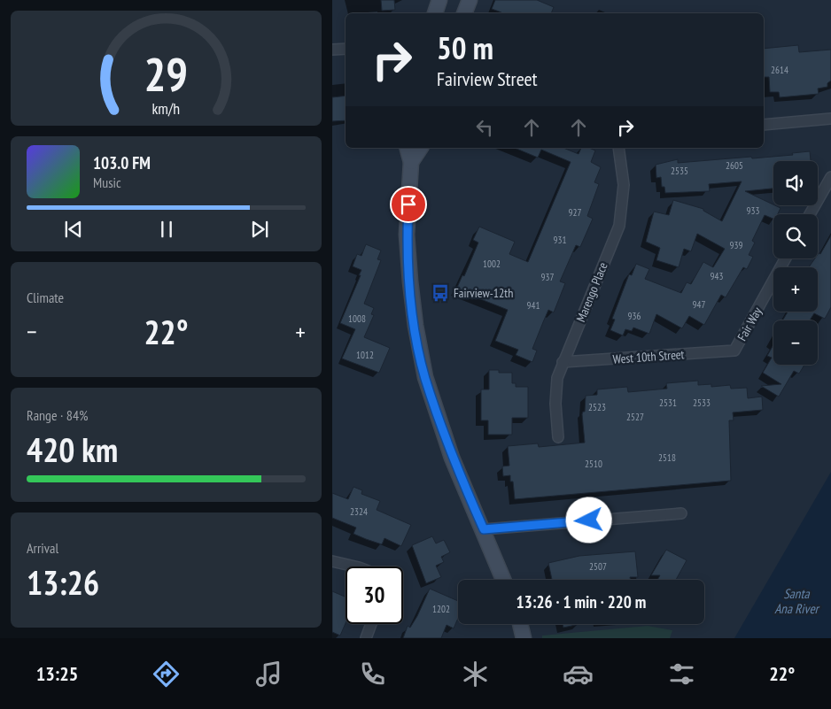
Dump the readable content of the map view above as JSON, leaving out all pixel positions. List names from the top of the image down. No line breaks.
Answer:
{"streets":{"street":["Marengo Place","Fair Way","West 10th Street"]},"crossings":[["Marengo Place","West 10th Street"],["Fair Way","West 10th Street"]],"water":["Santa Ana River"],"places":{"bus stop":["Fairview-12th"]},"house_numbers":["2614","2605","2535","933","927","931","939","1002","943","937","947","941","936","1008","1012","2531","2533","2523","2527","2518","2510","2324","2507","1202"],"page":{"turn":["50 m","Fairview Street"],"song":["103.0 FM","Music"],"map_buttons":["+","−"],"tile":["Climate",["Range · 84%","420 km"],["Arrival","13:26"]],"heat":["−","22°","+"],"limit":"30","trip":"13:26 · 1 min · 220 m","tabs":["13:25","22°"],"gauge":["29","km/h"]}}
